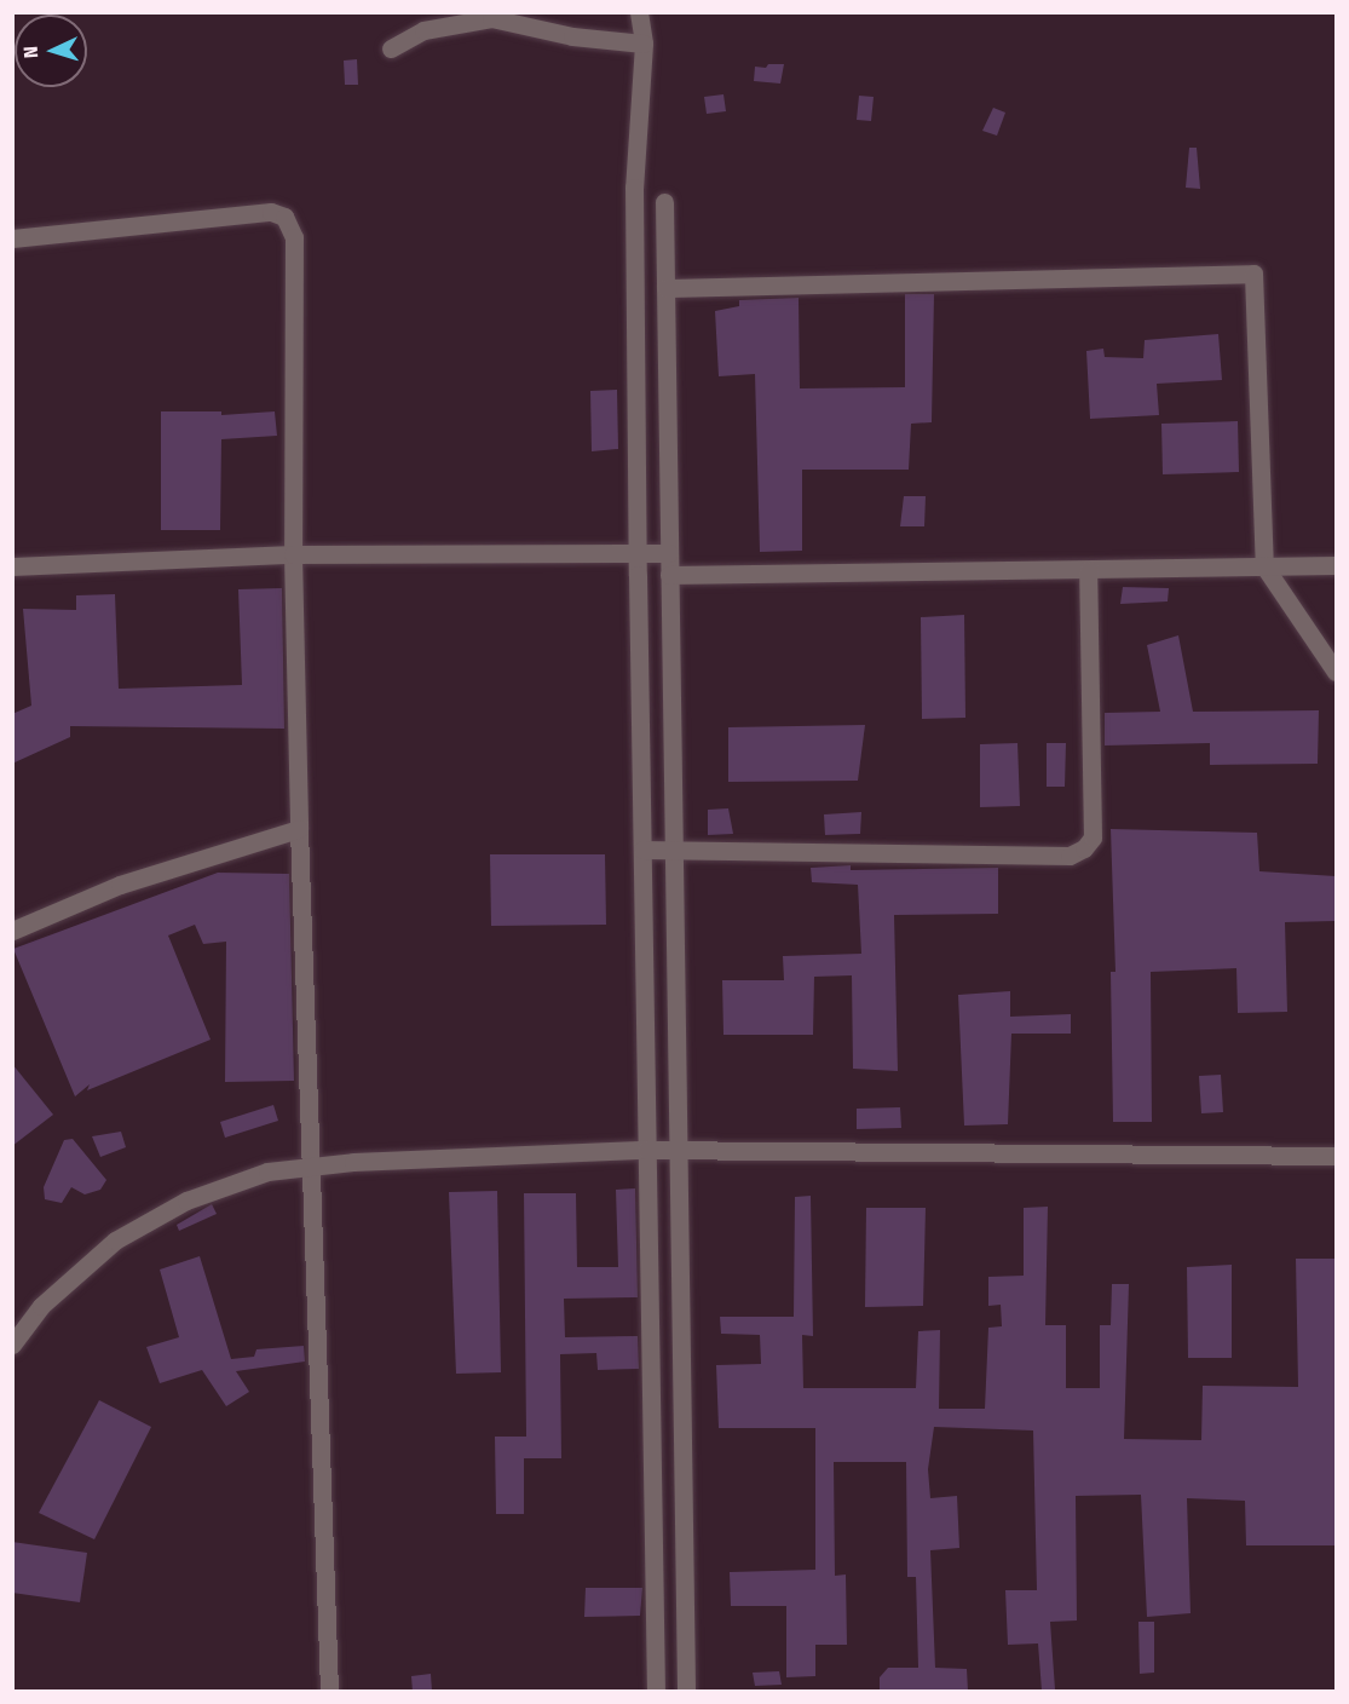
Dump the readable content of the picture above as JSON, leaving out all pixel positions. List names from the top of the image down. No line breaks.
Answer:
{"north":"left"}
